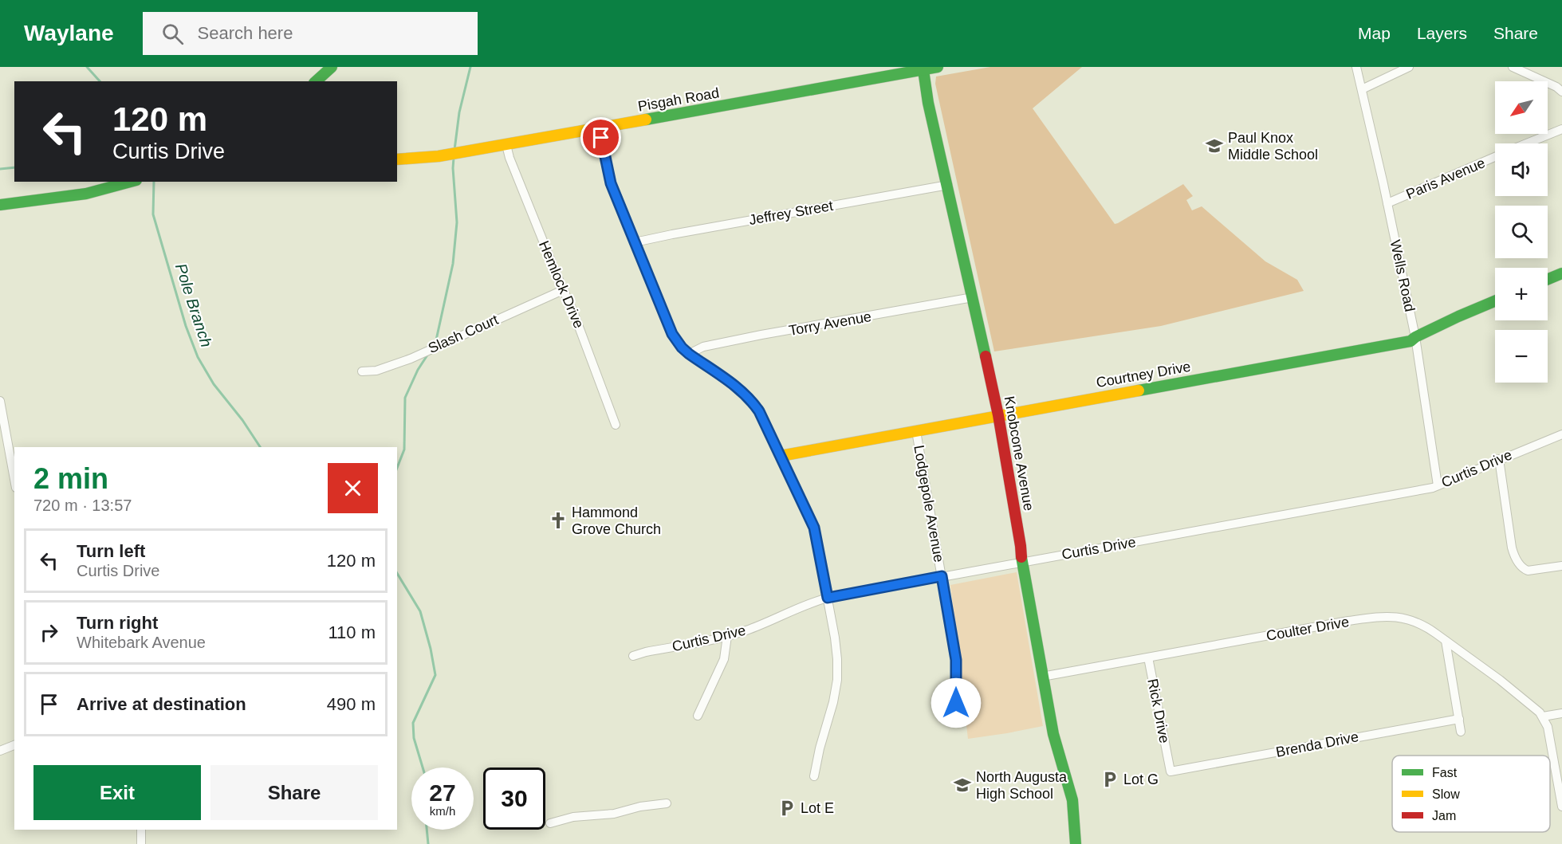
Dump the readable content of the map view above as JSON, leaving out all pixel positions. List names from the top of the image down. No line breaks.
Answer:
{"streets":{"street":["Pisgah Road","Paris Avenue","Jeffrey Street","Wells Road","Hemlock Drive","Torry Avenue","Slash Court","Courtney Drive","Knobcone Avenue","Curtis Drive","Lodgepole Avenue","Coulter Drive","Rick Drive","Brenda Drive"]},"crossings":[["Pisgah Road","Hemlock Drive"],["Pisgah Road","Knobcone Avenue"],["Paris Avenue","Wells Road"],["Jeffrey Street","Knobcone Avenue"],["Wells Road","Courtney Drive"],["Wells Road","Curtis Drive"],["Hemlock Drive","Slash Court"],["Torry Avenue","Knobcone Avenue"],["Courtney Drive","Knobcone Avenue"],["Courtney Drive","Lodgepole Avenue"],["Knobcone Avenue","Curtis Drive"],["Knobcone Avenue","Coulter Drive"],["Curtis Drive","Lodgepole Avenue"],["Coulter Drive","Rick Drive"],["Rick Drive","Brenda Drive"]],"water":["Pole Branch"],"places":{"school or university":["Paul Knox Middle School","North Augusta High School"],"church":["Hammond Grove Church"],"parking":["Lot G","Lot E"]},"legend":["Fast","Slow","Jam"],"north":"bottom left","page":{"header":"Waylane","search":"Search here","nav":["Map","Layers","Share"],"map_buttons":["+","−"],"turn":["120 m","Curtis Drive"],"heading":["2 min","720 m · 13:57"],"list":[{"name":"Turn left","note":"Curtis Drive","value":"120 m"},{"name":"Turn right","note":"Whitebark Avenue","value":"110 m"},{"name":"Arrive at destination","value":"490 m"}],"buttons":["Exit","Share"],"speed":"27 km/h","limit":"30"}}
